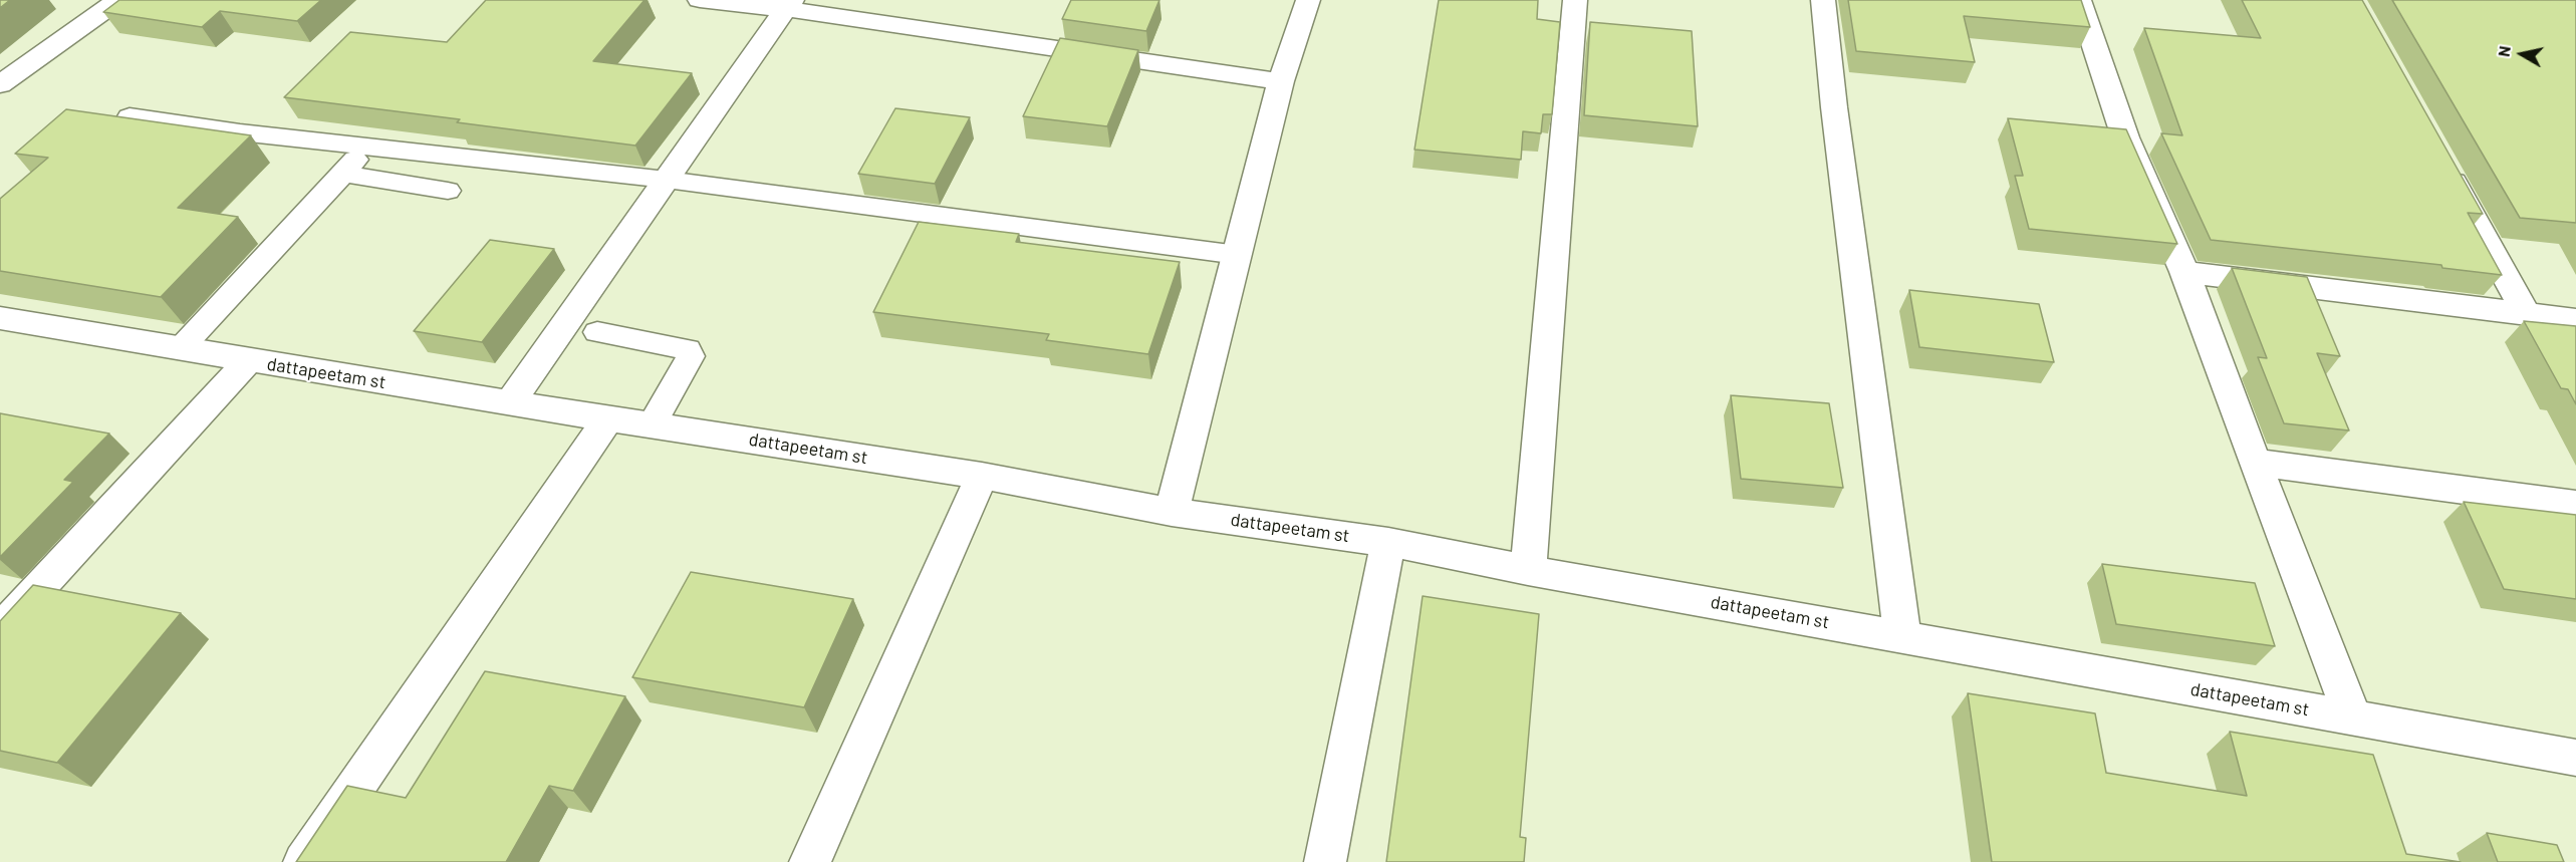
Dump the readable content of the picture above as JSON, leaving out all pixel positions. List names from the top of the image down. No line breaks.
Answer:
{"streets":{"street":["dattapeetam st"]},"north":"left"}
